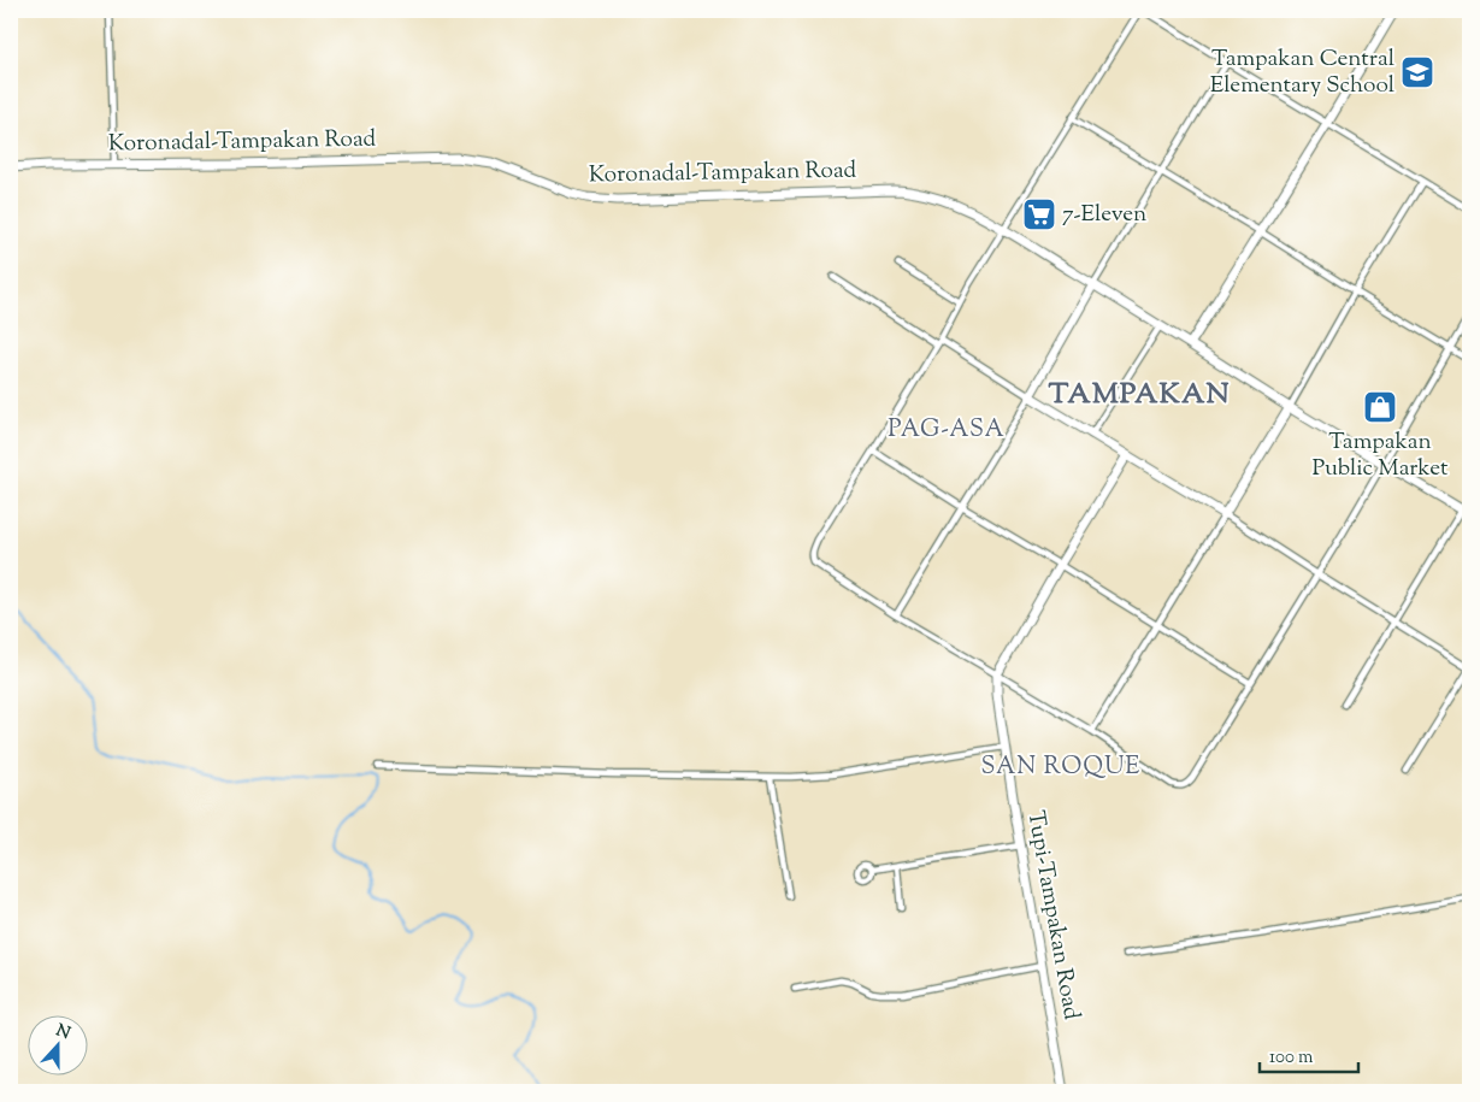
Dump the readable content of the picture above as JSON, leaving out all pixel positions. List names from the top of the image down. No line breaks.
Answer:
{"streets":{"main road":["Koronadal-Tampakan Road","Tupi-Tampakan Road"]},"districts":["TAMPAKAN","PAG-ASA","SAN ROQUE"],"places":{"school or university":["Tampakan Central Elementary School"],"supermarket":["7-Eleven"],"shop":["Tampakan Public Market"]},"scale_bar":"100 m","north":"top"}
